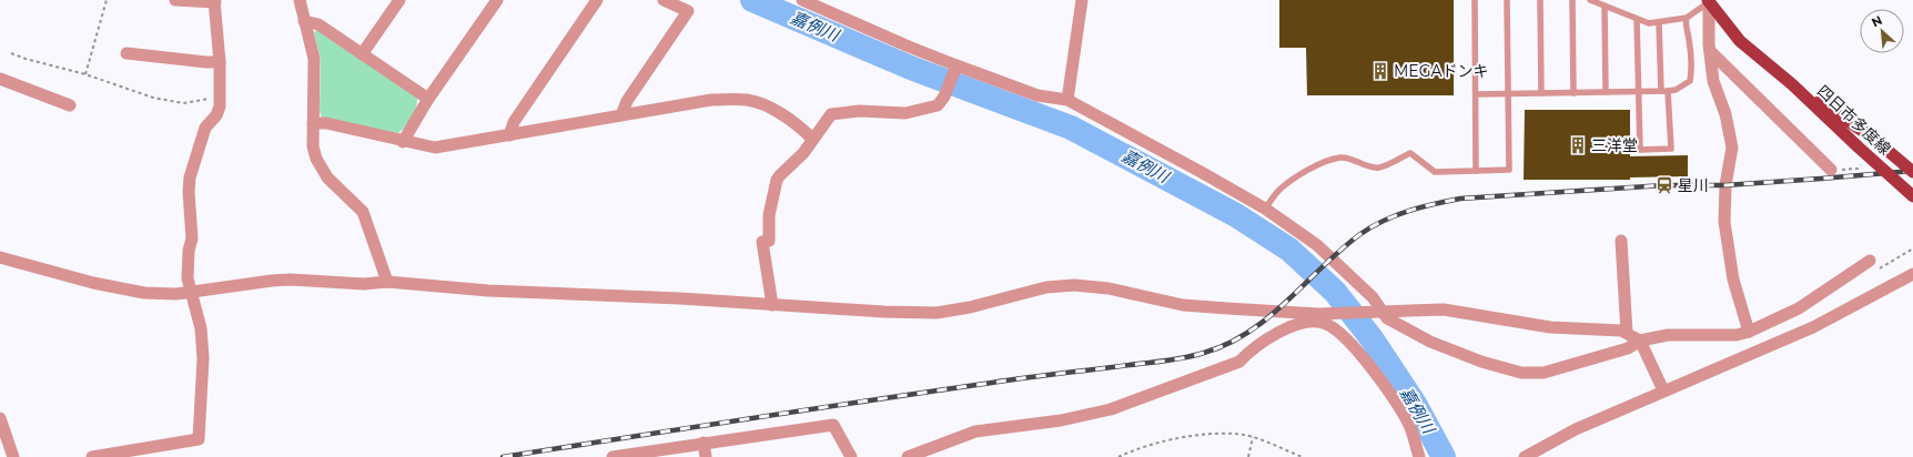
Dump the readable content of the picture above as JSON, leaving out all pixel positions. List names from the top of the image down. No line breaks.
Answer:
{"streets":{"main road":["四日市多度線"]},"water":["嘉例川"],"places":{"building":["MEGAドンキ","三洋堂"],"station":["星川"]},"north":"top left"}
